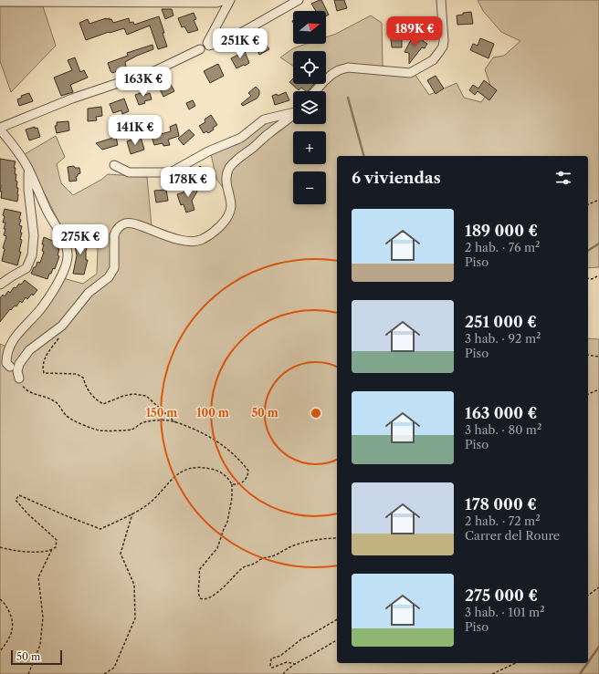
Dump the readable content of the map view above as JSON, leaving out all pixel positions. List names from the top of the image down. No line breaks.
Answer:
{"scale_bar":"50 m","north":"right","page":{"map_buttons":["+","−"],"price":["189K €","251K €","163K €","141K €","178K €","275K €"],"heading":"6 viviendas","list":[{"name":"189 000 €","note":"2 hab. · 76 m² · Piso"},{"name":"251 000 €","note":"3 hab. · 92 m² · Piso"},{"name":"163 000 €","note":"3 hab. · 80 m² · Piso"},{"name":"178 000 €","note":"2 hab. · 72 m² · Carrer del Roure"},{"name":"275 000 €","note":"3 hab. · 101 m² · Piso"}],"scale":"50 m"},"rings":["150 m","100 m","50 m"]}
